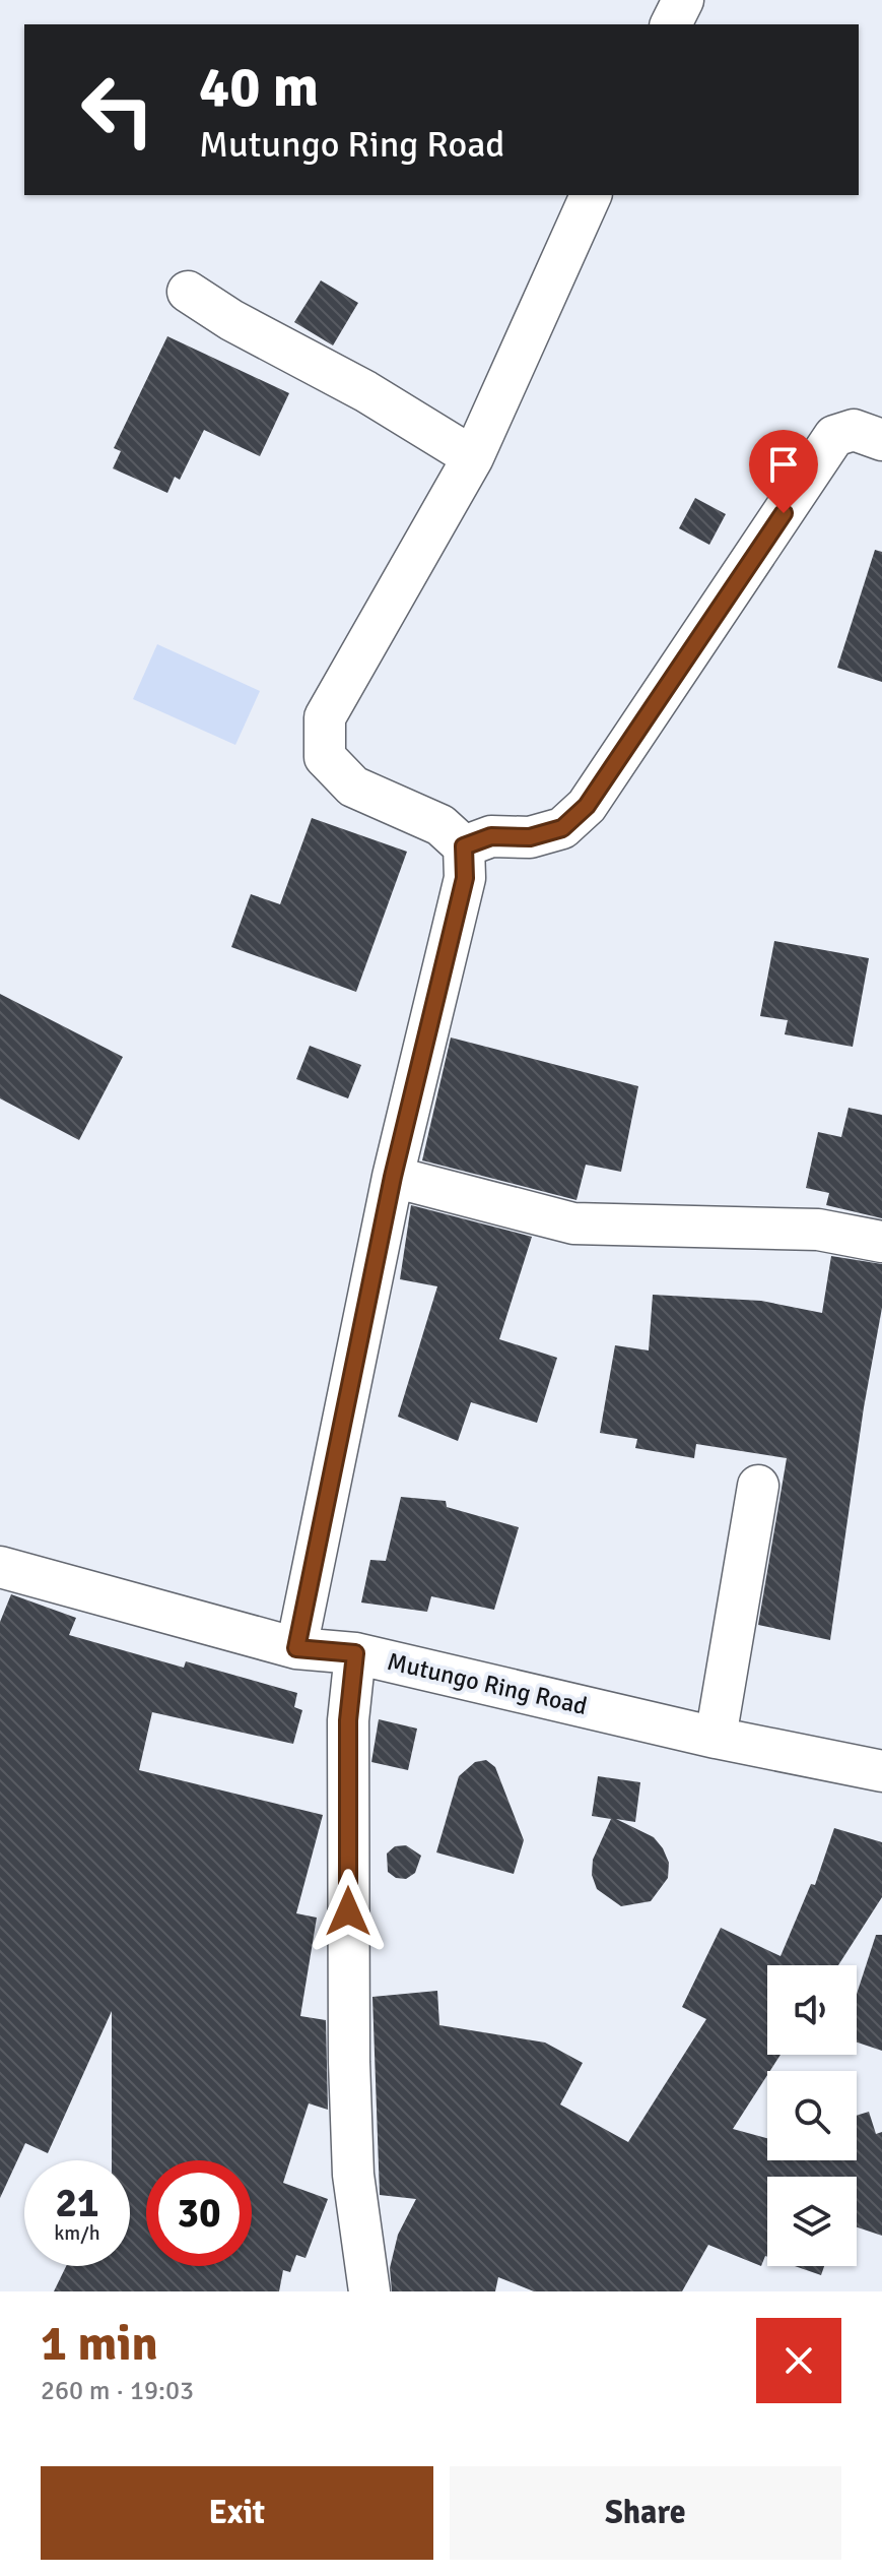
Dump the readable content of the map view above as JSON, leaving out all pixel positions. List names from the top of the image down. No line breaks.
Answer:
{"streets":{"street":["Mutungo Ring Road"]},"page":{"turn":["40 m","Mutungo Ring Road"],"speed":"21 km/h","limit":"30","heading":["1 min","260 m · 19:03"],"buttons":["Exit","Share"]}}
